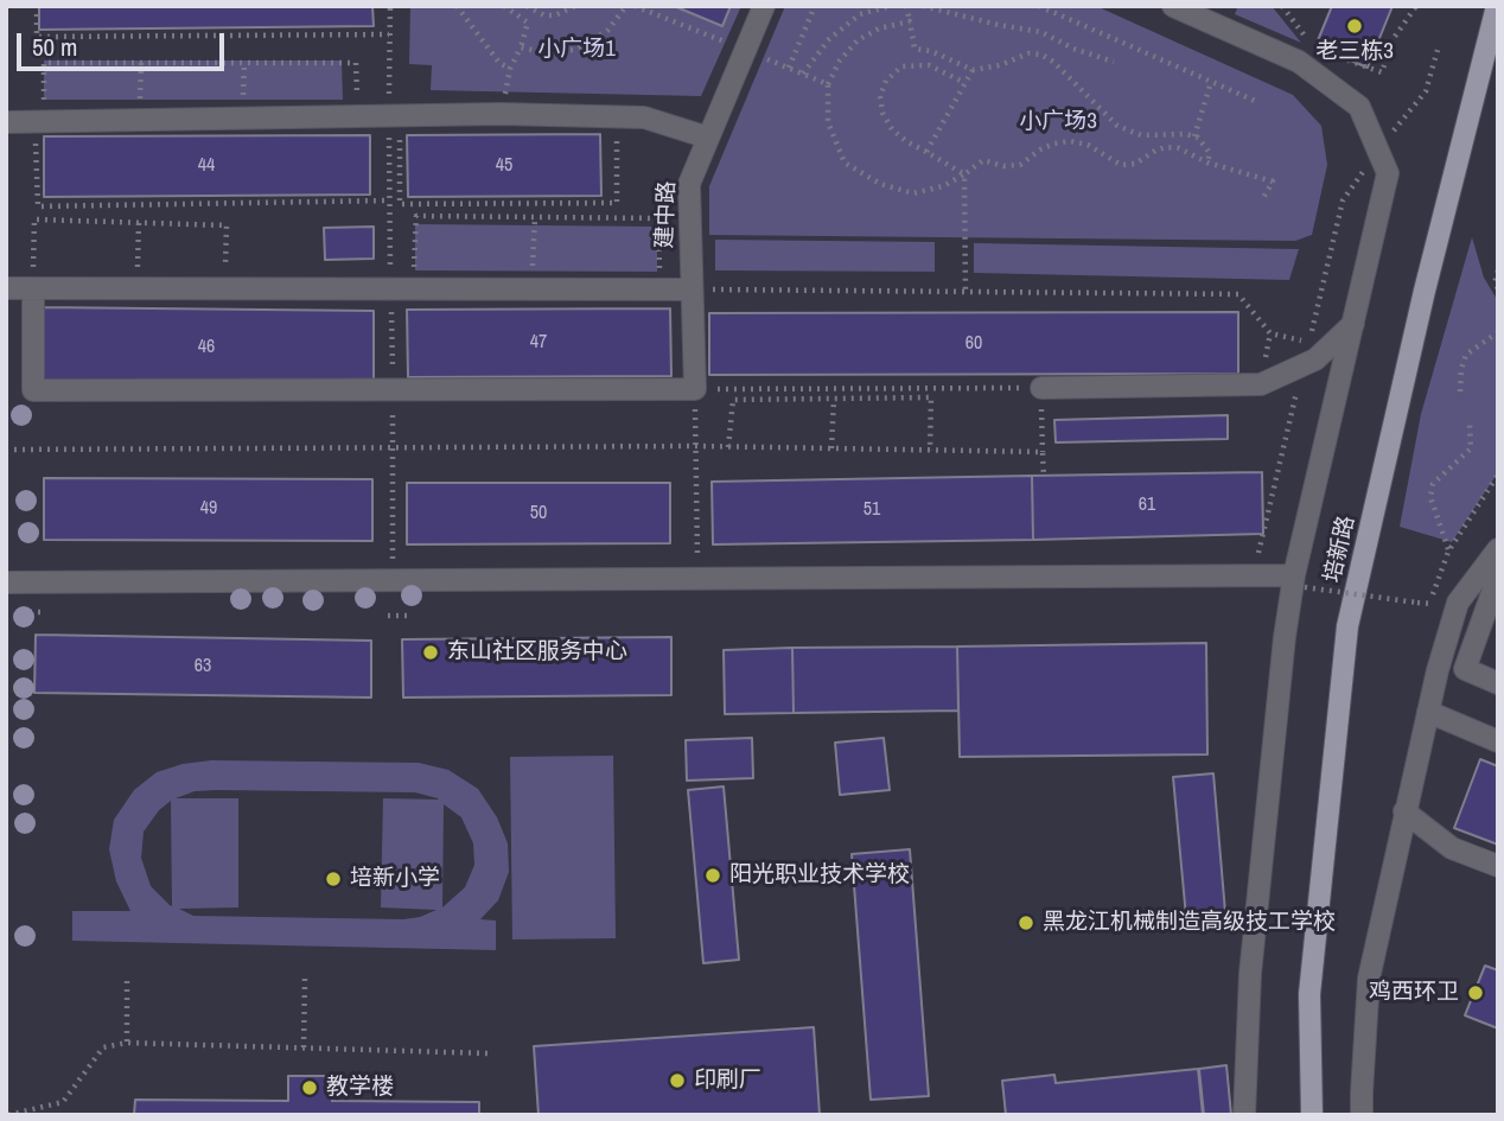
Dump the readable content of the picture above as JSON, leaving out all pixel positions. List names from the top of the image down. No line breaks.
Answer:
{"streets":{"main road":["培新路"],"street":["建中路"]},"parks":["小广场1","小广场3"],"places":["老三栋3","东山社区服务中心","阳光职业技术学校","培新小学","黑龙江机械制造高级技工学校","鸡西环卫","印刷厂","教学楼"],"house_numbers":["44","45","47","60","46","61","49","51","50","63"],"scale_bar":"50 m"}
